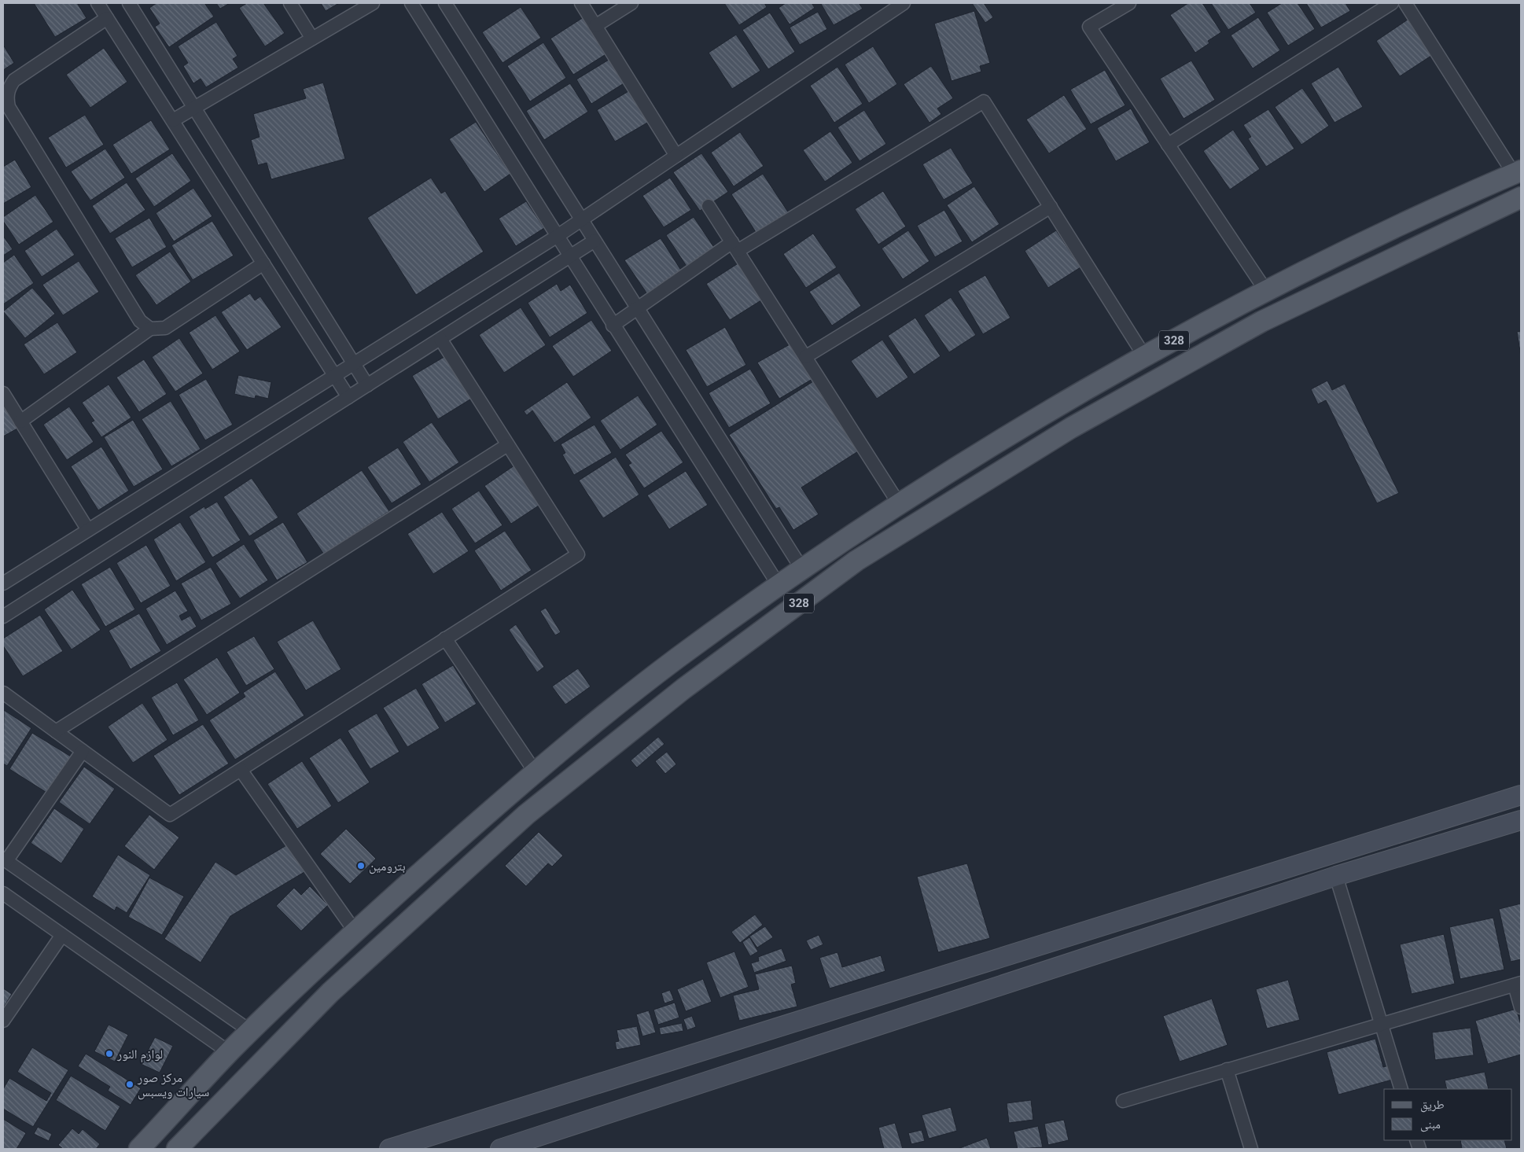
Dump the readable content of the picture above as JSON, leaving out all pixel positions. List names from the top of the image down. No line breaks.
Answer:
{"streets":{"main road":["328"]},"places":["بترومين","لوازم النور","مركز صور سيارات ويسبس"],"legend":["طريق","مبنى"]}
